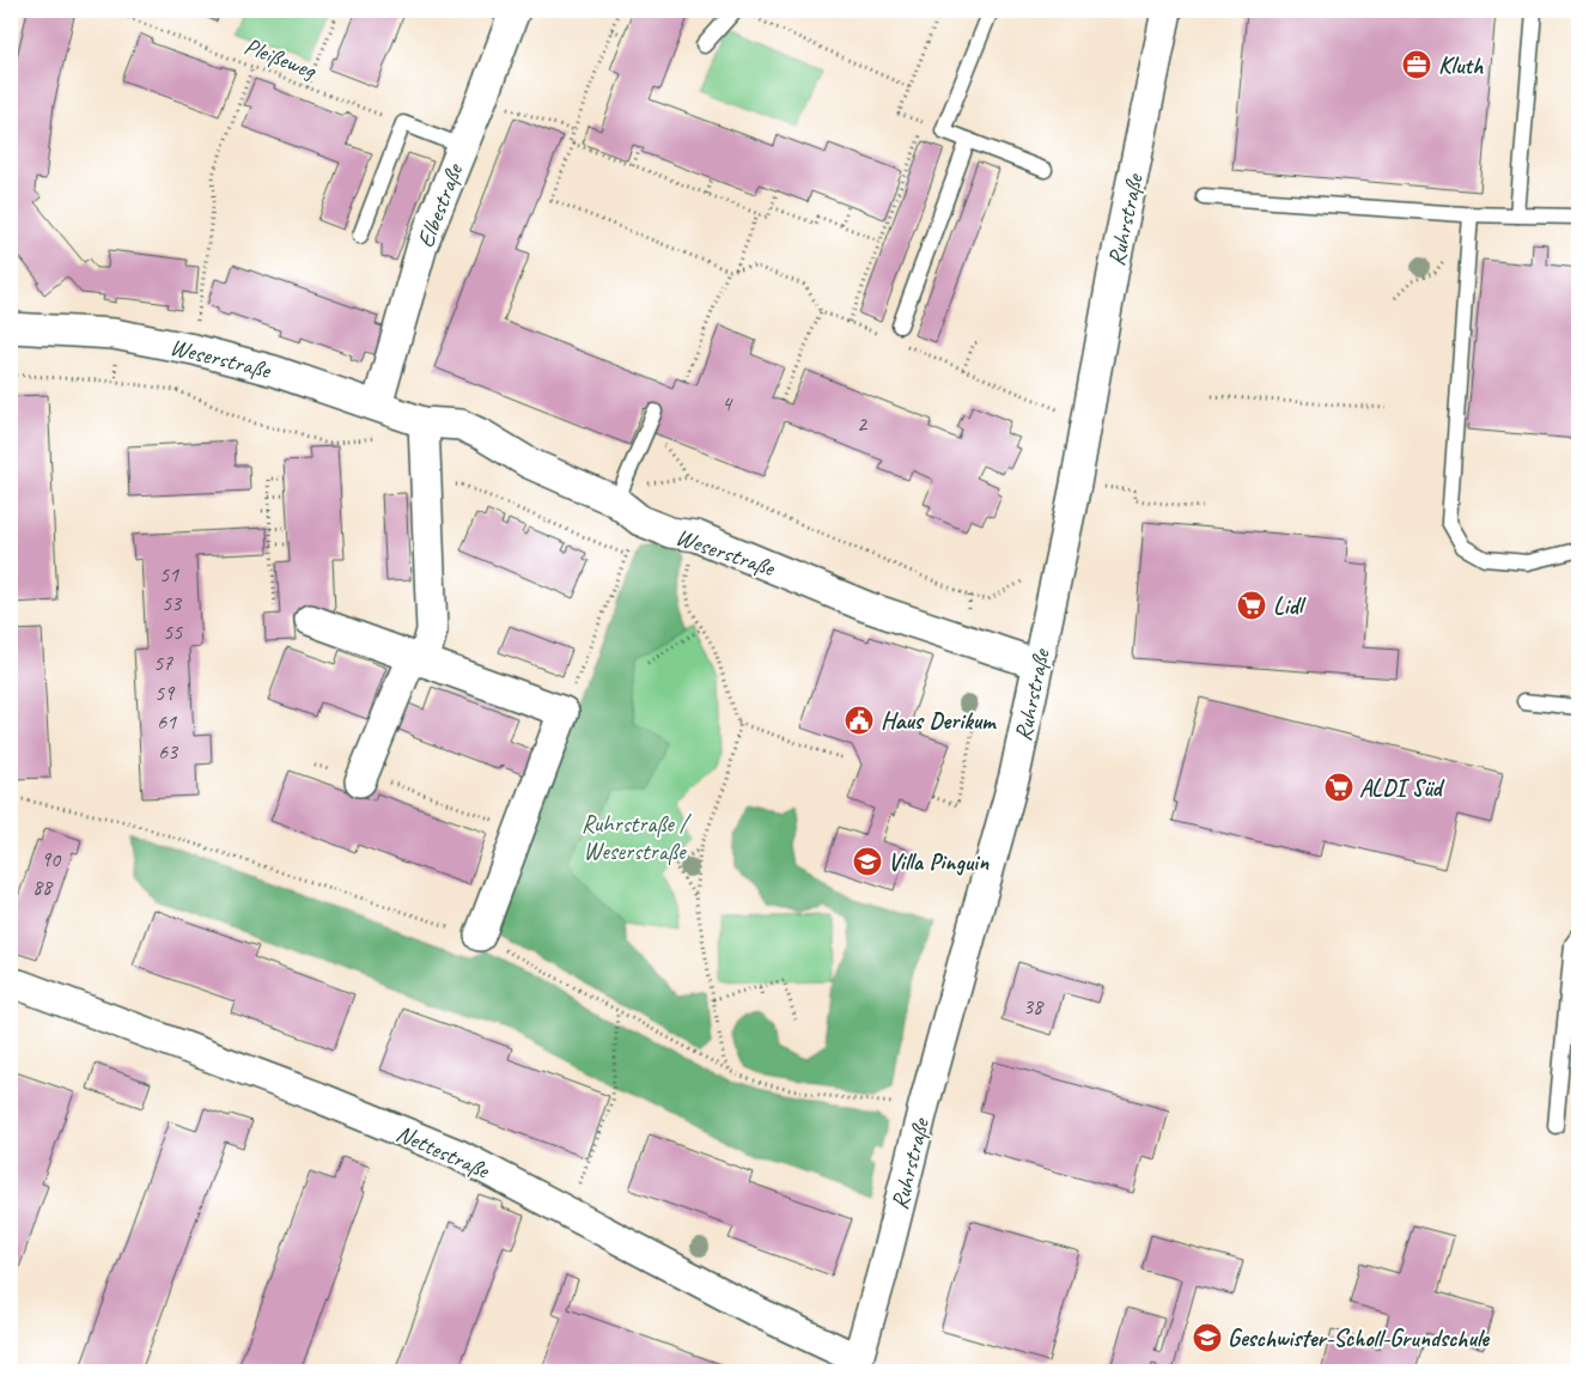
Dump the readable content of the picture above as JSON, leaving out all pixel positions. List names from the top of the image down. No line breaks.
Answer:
{"streets":{"street":["Elbestraße","Ruhrstraße","Weserstraße","Nettestraße"],"path":["Pleißeweg"]},"crossings":[["Elbestraße","Weserstraße"],["Ruhrstraße","Weserstraße"],["Ruhrstraße","Nettestraße"]],"parks":["Ruhrstraße / Weserstraße"],"places":{"office":["Kluth"],"supermarket":["Lidl","ALDI Süd"],"public building":["Haus Derikum"],"school or university":["Villa Pinguin","Geschwister-Scholl-Grundschule"]},"house_numbers":["4","2","51","53","55","57","59","61","63","90","88","38"]}
